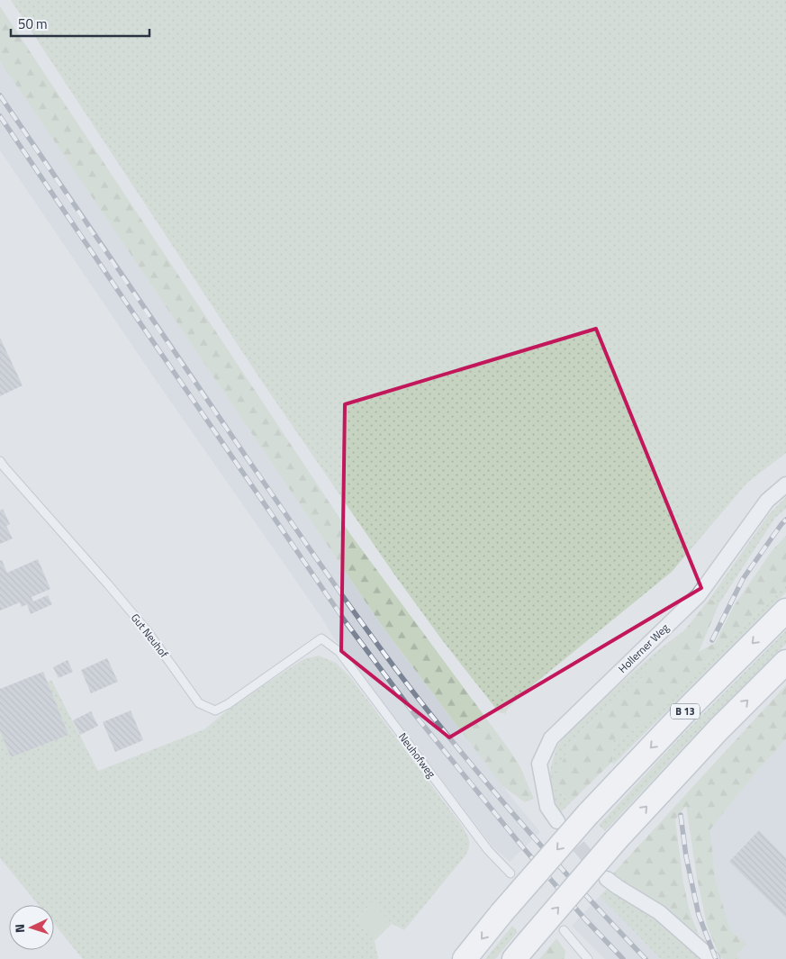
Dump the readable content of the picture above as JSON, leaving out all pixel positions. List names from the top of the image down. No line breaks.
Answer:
{"streets":{"main road":["B 13"],"street":["Hollerner Weg"],"lane":["Gut Neuhof","Neuhofweg"]},"crossings":[["Gut Neuhof","Neuhofweg"]],"scale_bar":"50 m","north":"left"}
